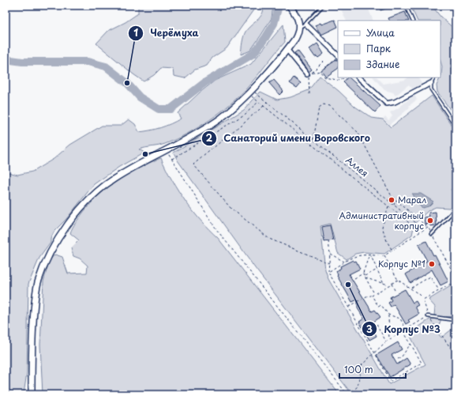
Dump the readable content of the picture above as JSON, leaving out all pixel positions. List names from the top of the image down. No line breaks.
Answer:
{"streets":{"path":["Аллея"]},"places":["Черёмуха","Санаторий имени Воровского","Марал","Административный корпус","Корпус №1","Корпус №3"],"legend":["Улица","Парк","Здание"],"scale_bar":"100 m"}
